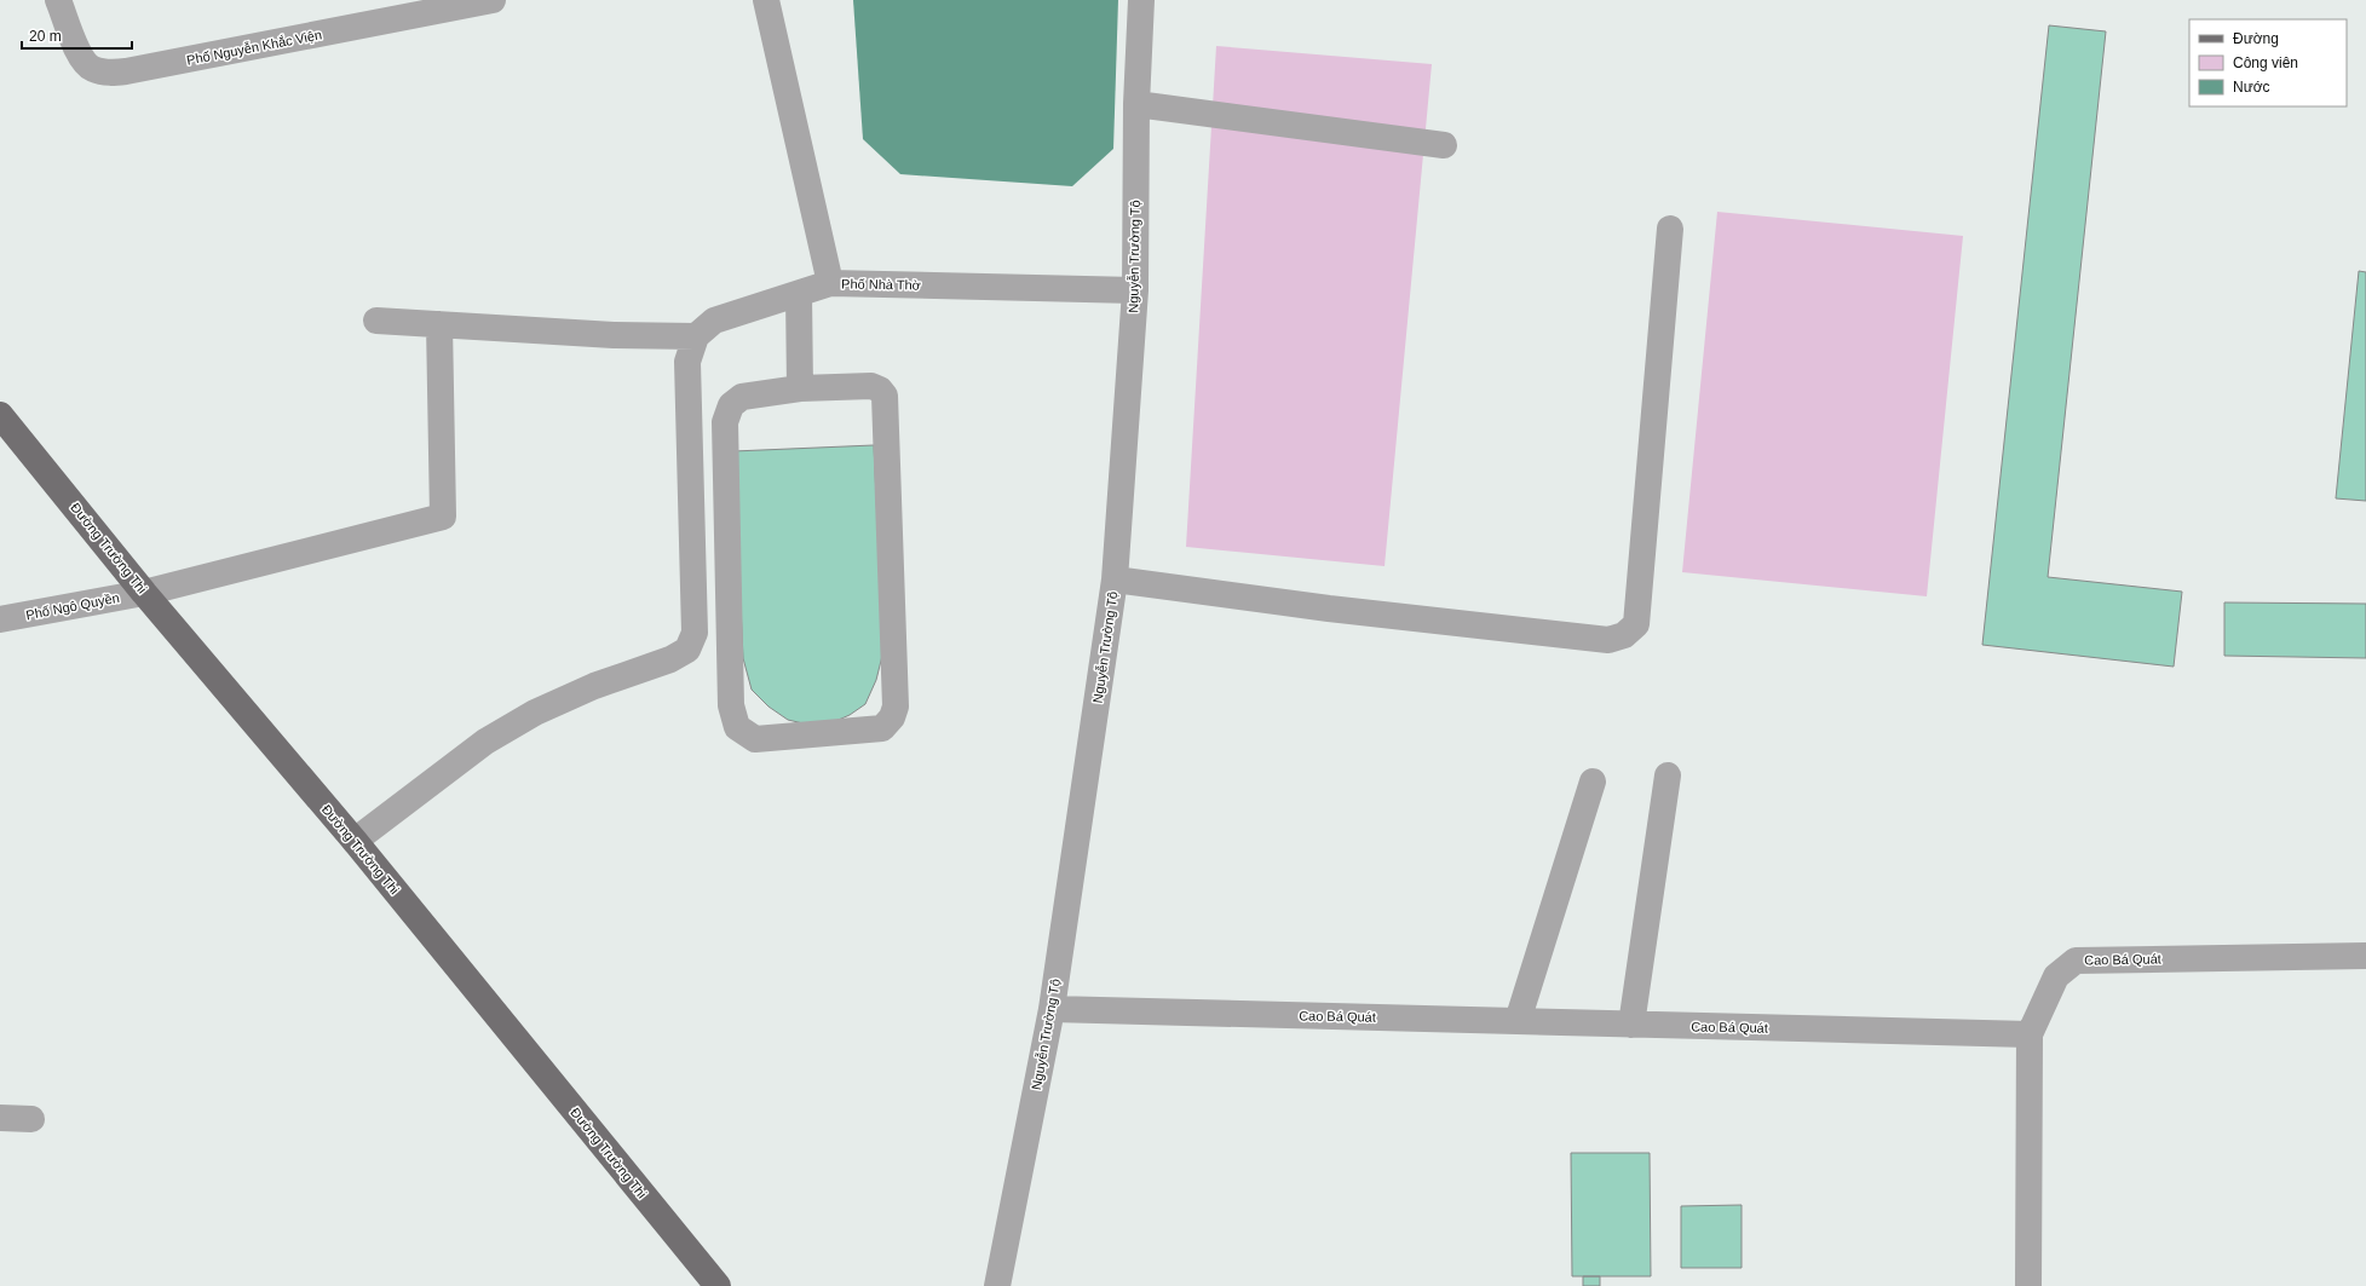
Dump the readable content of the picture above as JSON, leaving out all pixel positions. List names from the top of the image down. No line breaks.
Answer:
{"streets":{"main road":["Đường Trường Thi"],"street":["Phố Nguyễn Khắc Viện","Nguyễn Trường Tộ","Phố Nhà Thờ","Phố Ngô Quyền","Cao Bá Quát"]},"crossings":[["Nguyễn Trường Tộ","Phố Nhà Thờ"],["Nguyễn Trường Tộ","Cao Bá Quát"],["Đường Trường Thi","Phố Ngô Quyền"]],"legend":["Đường","Công viên","Nước"],"scale_bar":"20 m"}
